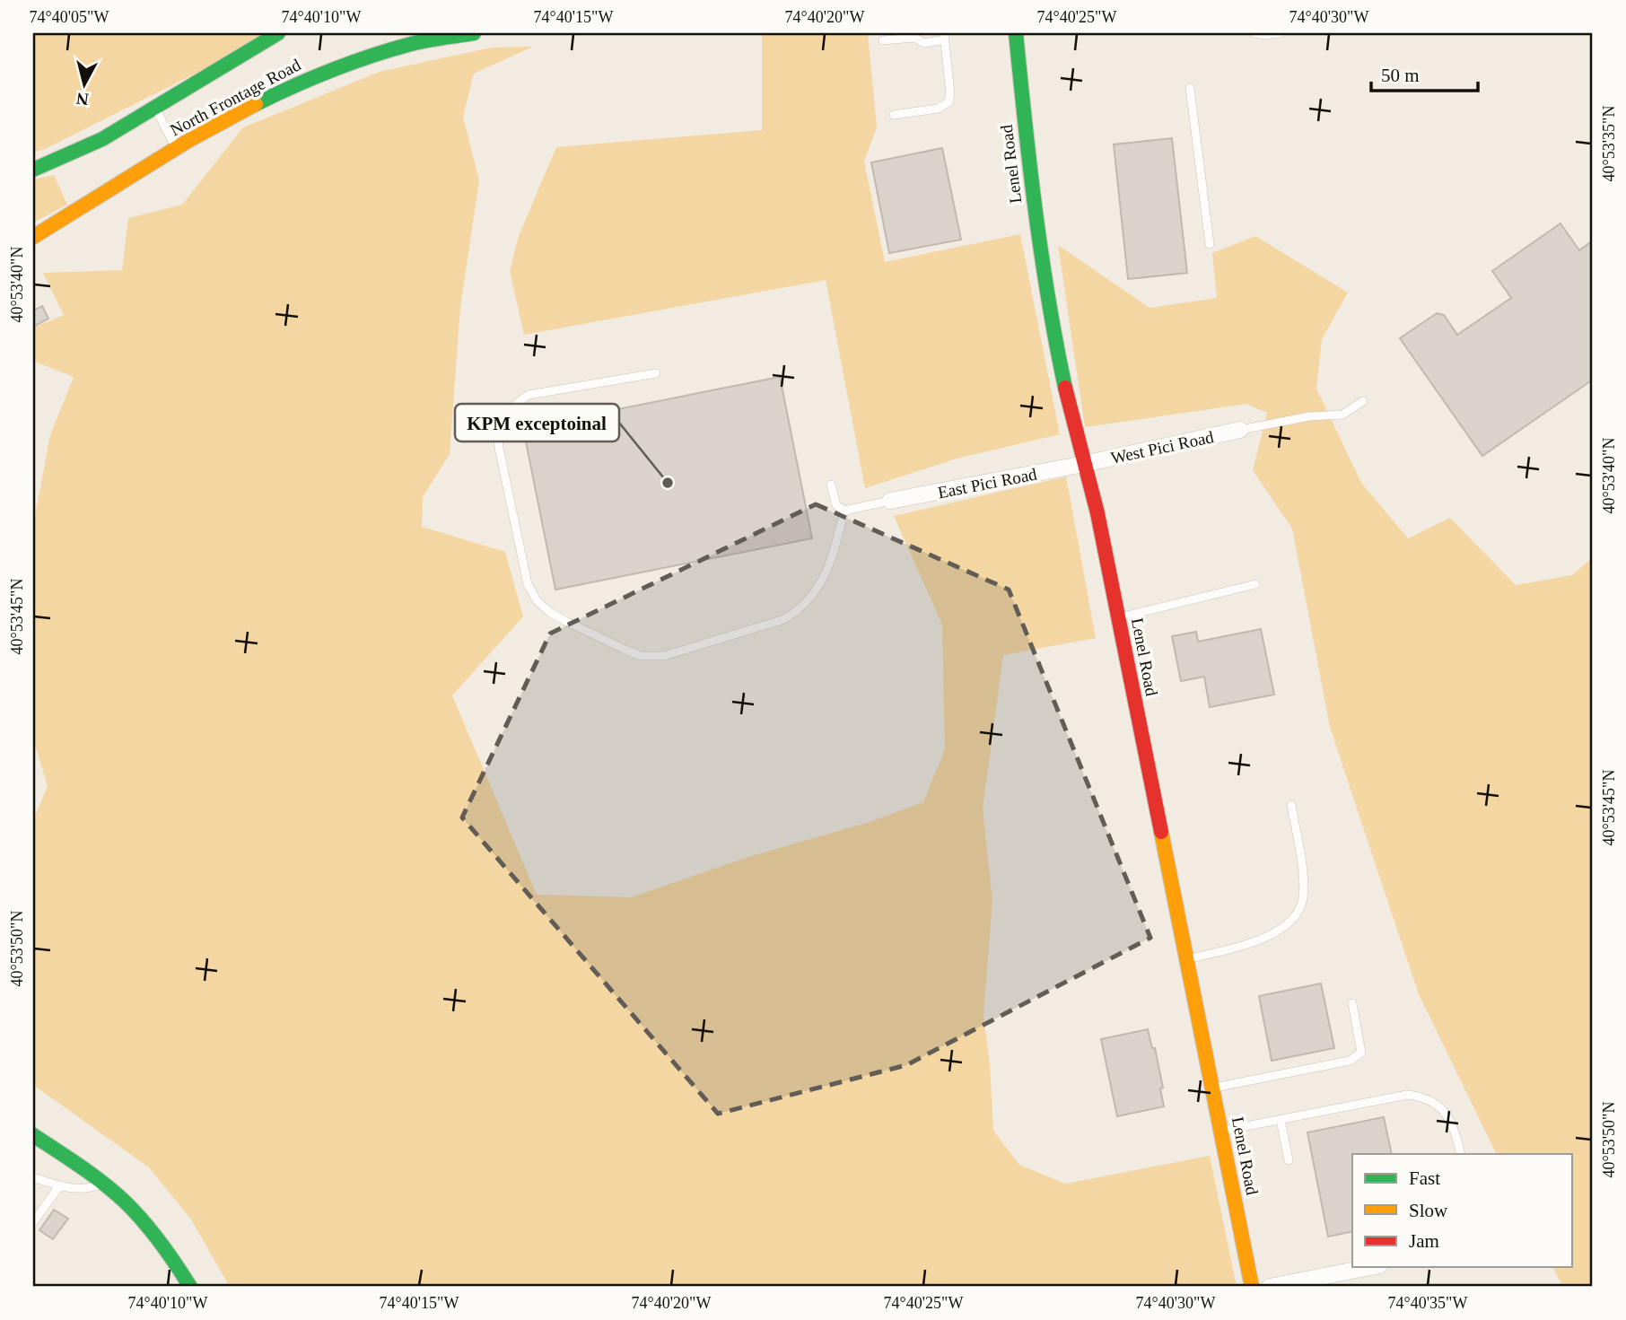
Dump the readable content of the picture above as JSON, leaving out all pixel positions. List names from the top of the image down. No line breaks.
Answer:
{"streets":{"main road":["North Frontage Road","Lenel Road"],"street":["West Pici Road","East Pici Road"]},"crossings":[["Lenel Road","West Pici Road"],["Lenel Road","East Pici Road"],["West Pici Road","East Pici Road"]],"places":["KPM exceptoinal"],"legend":["Fast","Slow","Jam"],"scale_bar":"50 m","north":"bottom","coordinates":["74°40'05\"W","74°40'10\"W","74°40'15\"W","74°40'20\"W","74°40'25\"W","74°40'30\"W","40°53'35\"N","40°53'40\"N","40°53'45\"N","40°53'50\"N","74°40'35\"W"]}
